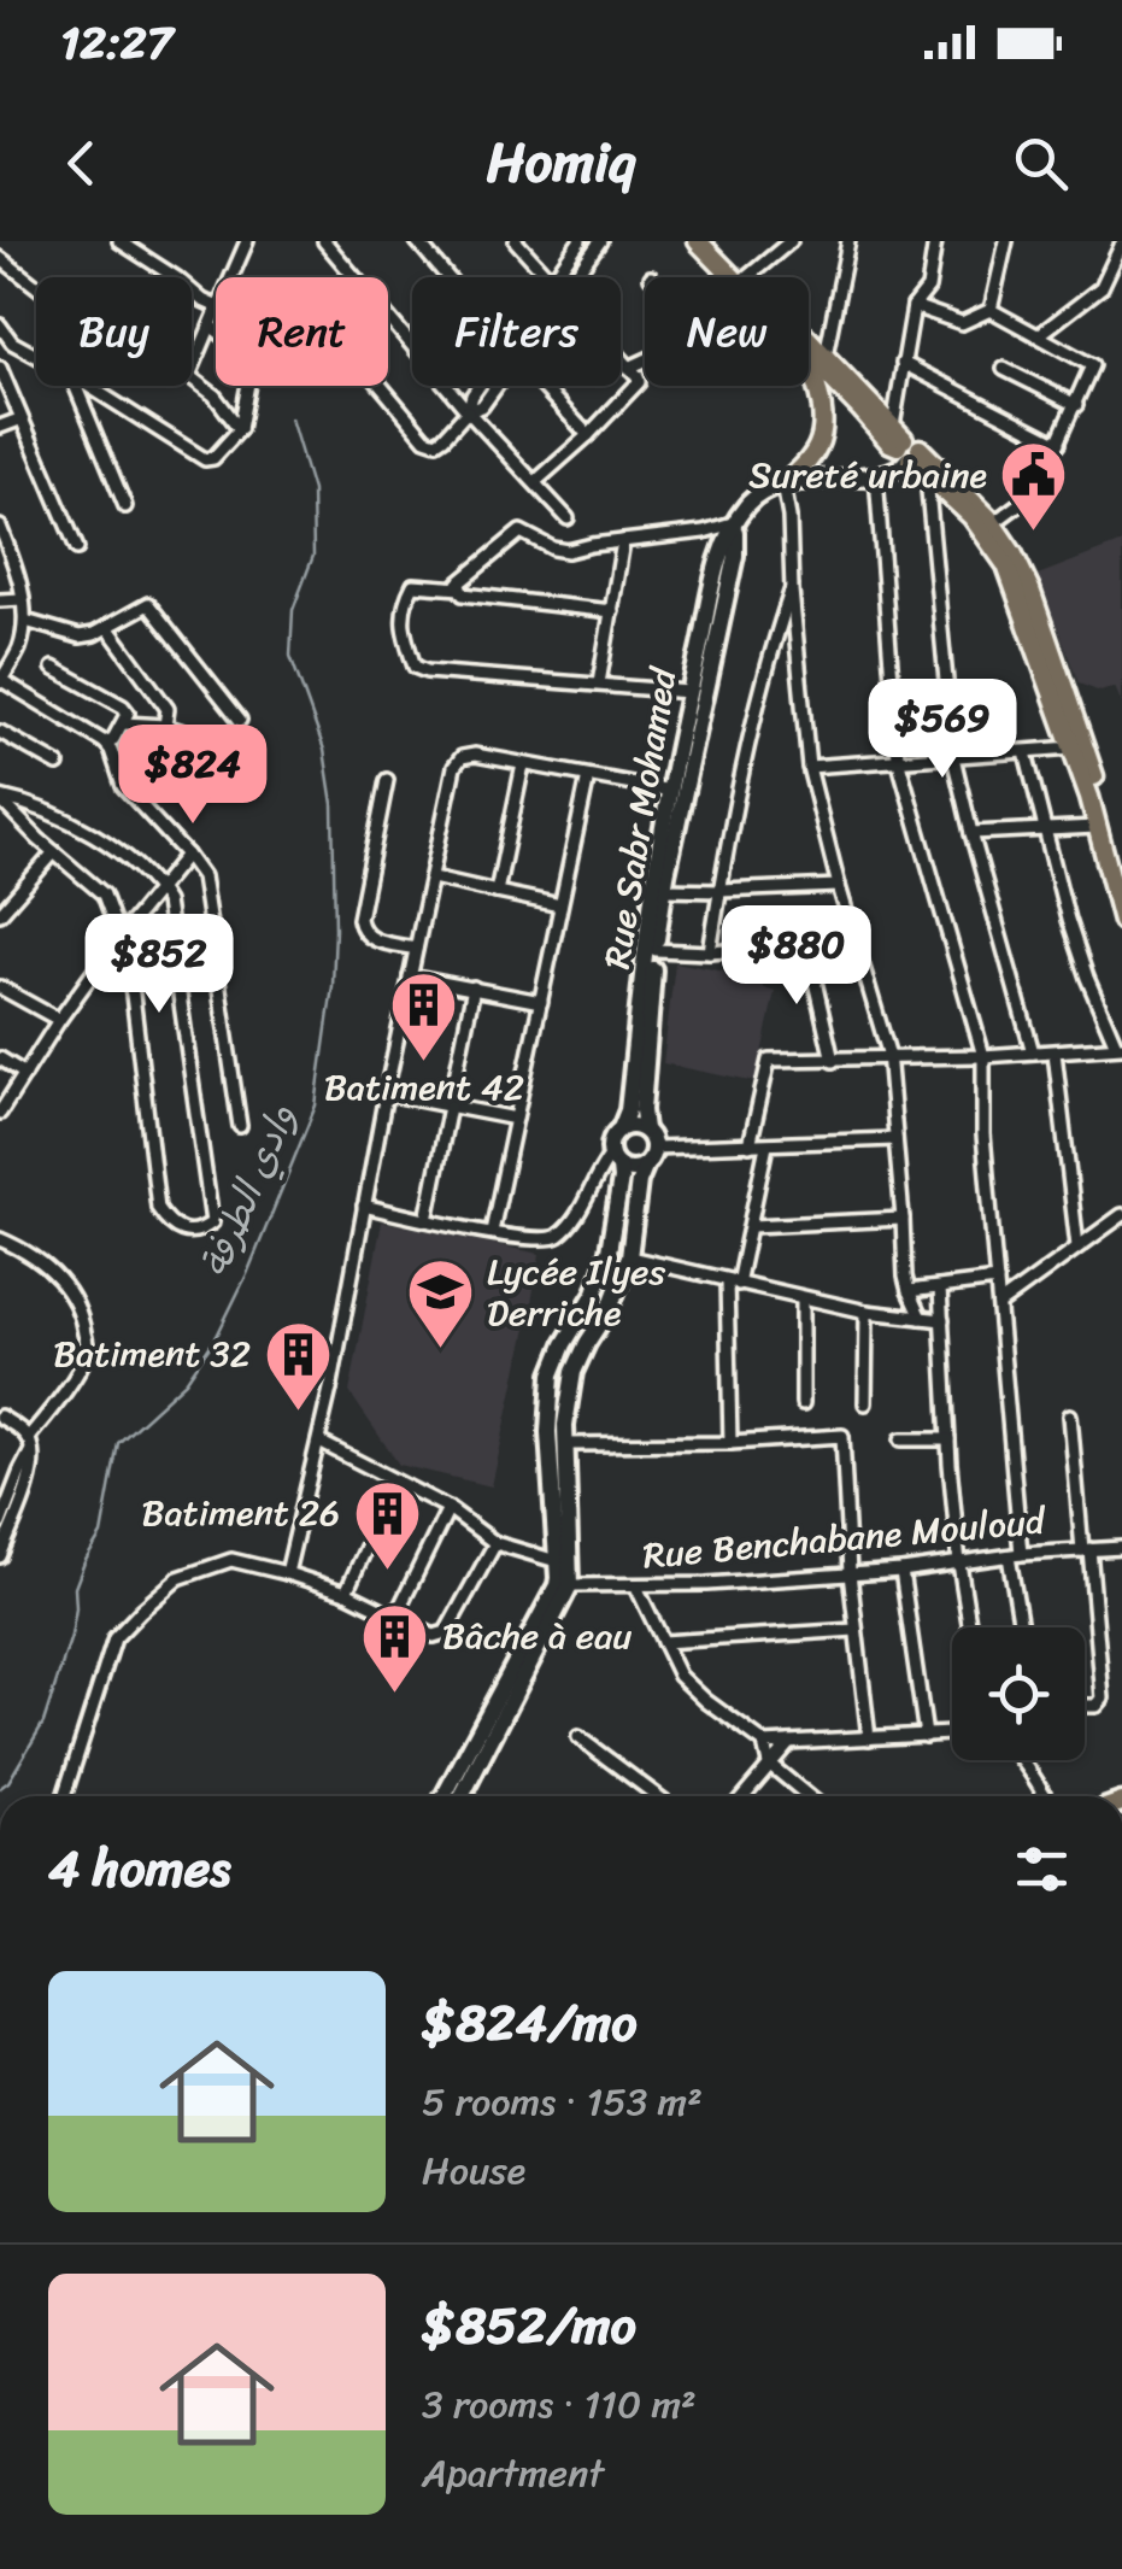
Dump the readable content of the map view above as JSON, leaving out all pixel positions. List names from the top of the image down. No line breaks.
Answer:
{"streets":{"main road":["Rue Sabr Mohamed"],"street":["Rue Benchabane Mouloud"]},"water":["وادي الطرفة"],"places":{"public building":["Sureté urbaine"],"building":["Batiment 42","Batiment 32","Batiment 26","Bâche à eau"],"school or university":["Lycée Ilyes Derriche"]},"page":{"status":"12:27","header":"Homiq","chip":["Buy","Rent","Filters","New"],"price":["$569","$824","$880","$852"],"heading":"4 homes","list":[{"name":"$824/mo","note":"5 rooms · 153 m² · House"},{"name":"$852/mo","note":"3 rooms · 110 m² · Apartment"}]}}
